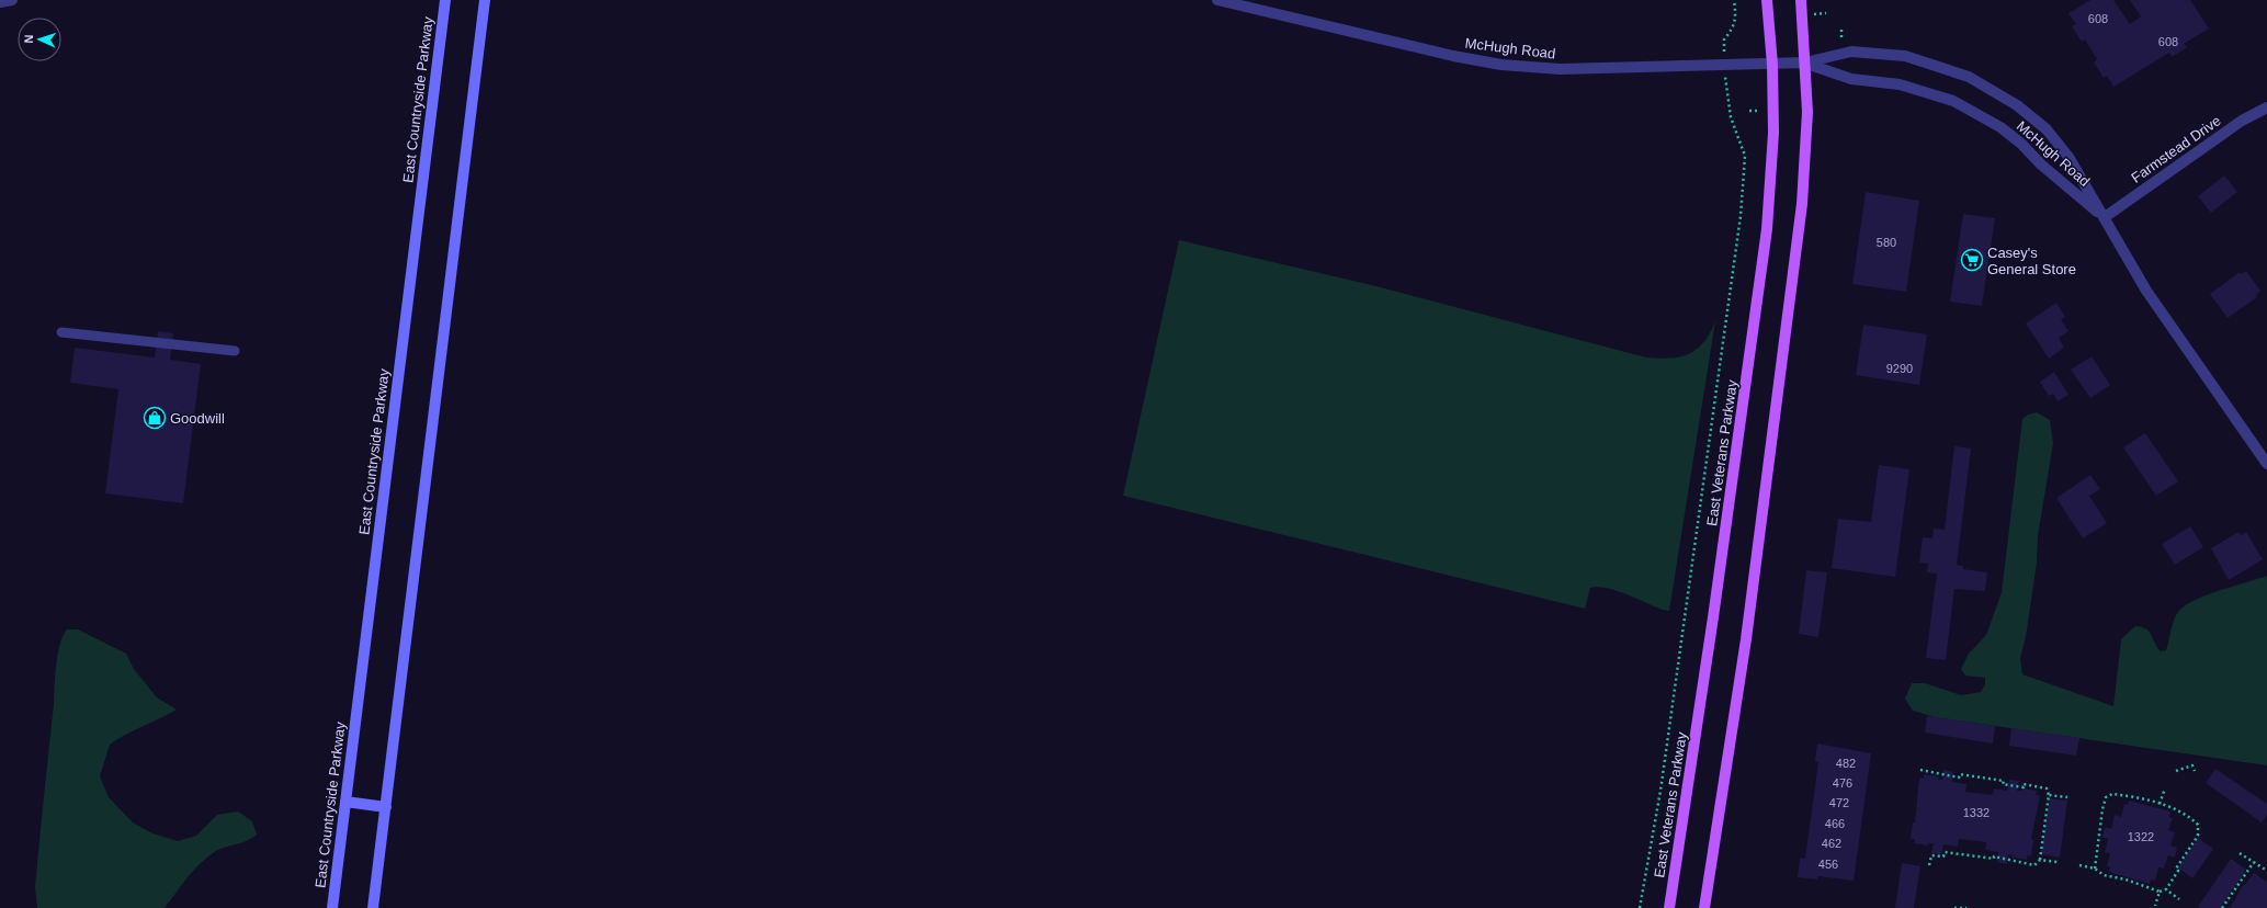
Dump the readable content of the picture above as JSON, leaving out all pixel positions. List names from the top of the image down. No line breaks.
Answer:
{"streets":{"main road":["East Veterans Parkway"],"street":["McHugh Road","East Countryside Parkway","Farmstead Drive"]},"crossings":[["McHugh Road","Farmstead Drive"],["McHugh Road","East Veterans Parkway"]],"places":{"supermarket":["Casey's General Store"],"shop":["Goodwill"]},"house_numbers":["608","608","580","9290","482","476","472","1332","466","1322","462","456"],"north":"left"}
